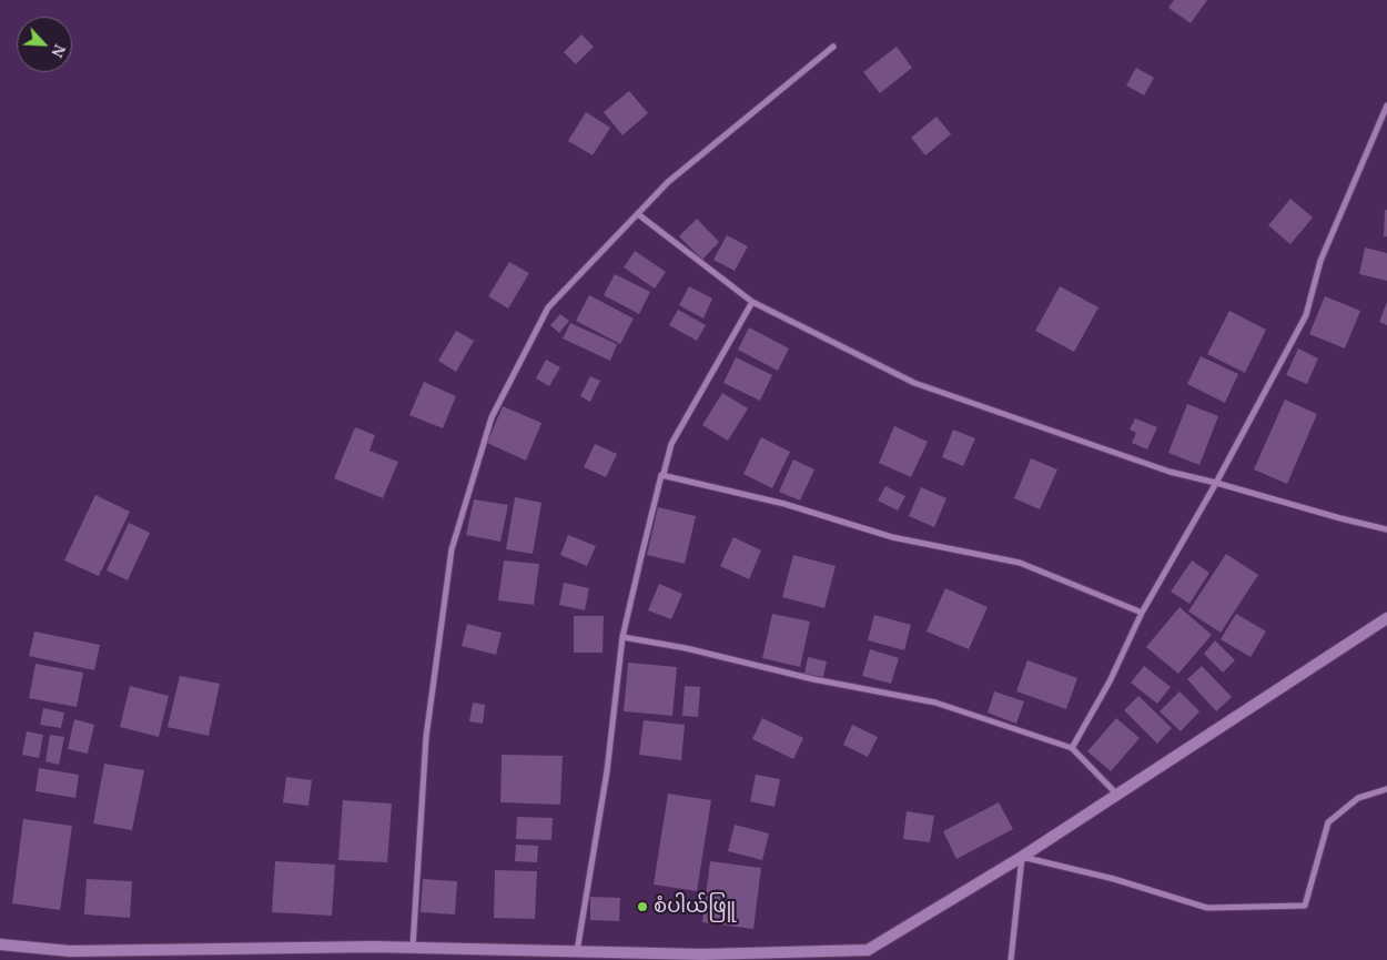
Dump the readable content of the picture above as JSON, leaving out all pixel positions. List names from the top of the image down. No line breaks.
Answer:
{"places":["စံပါယ်ဖြူ"],"north":"bottom right"}
